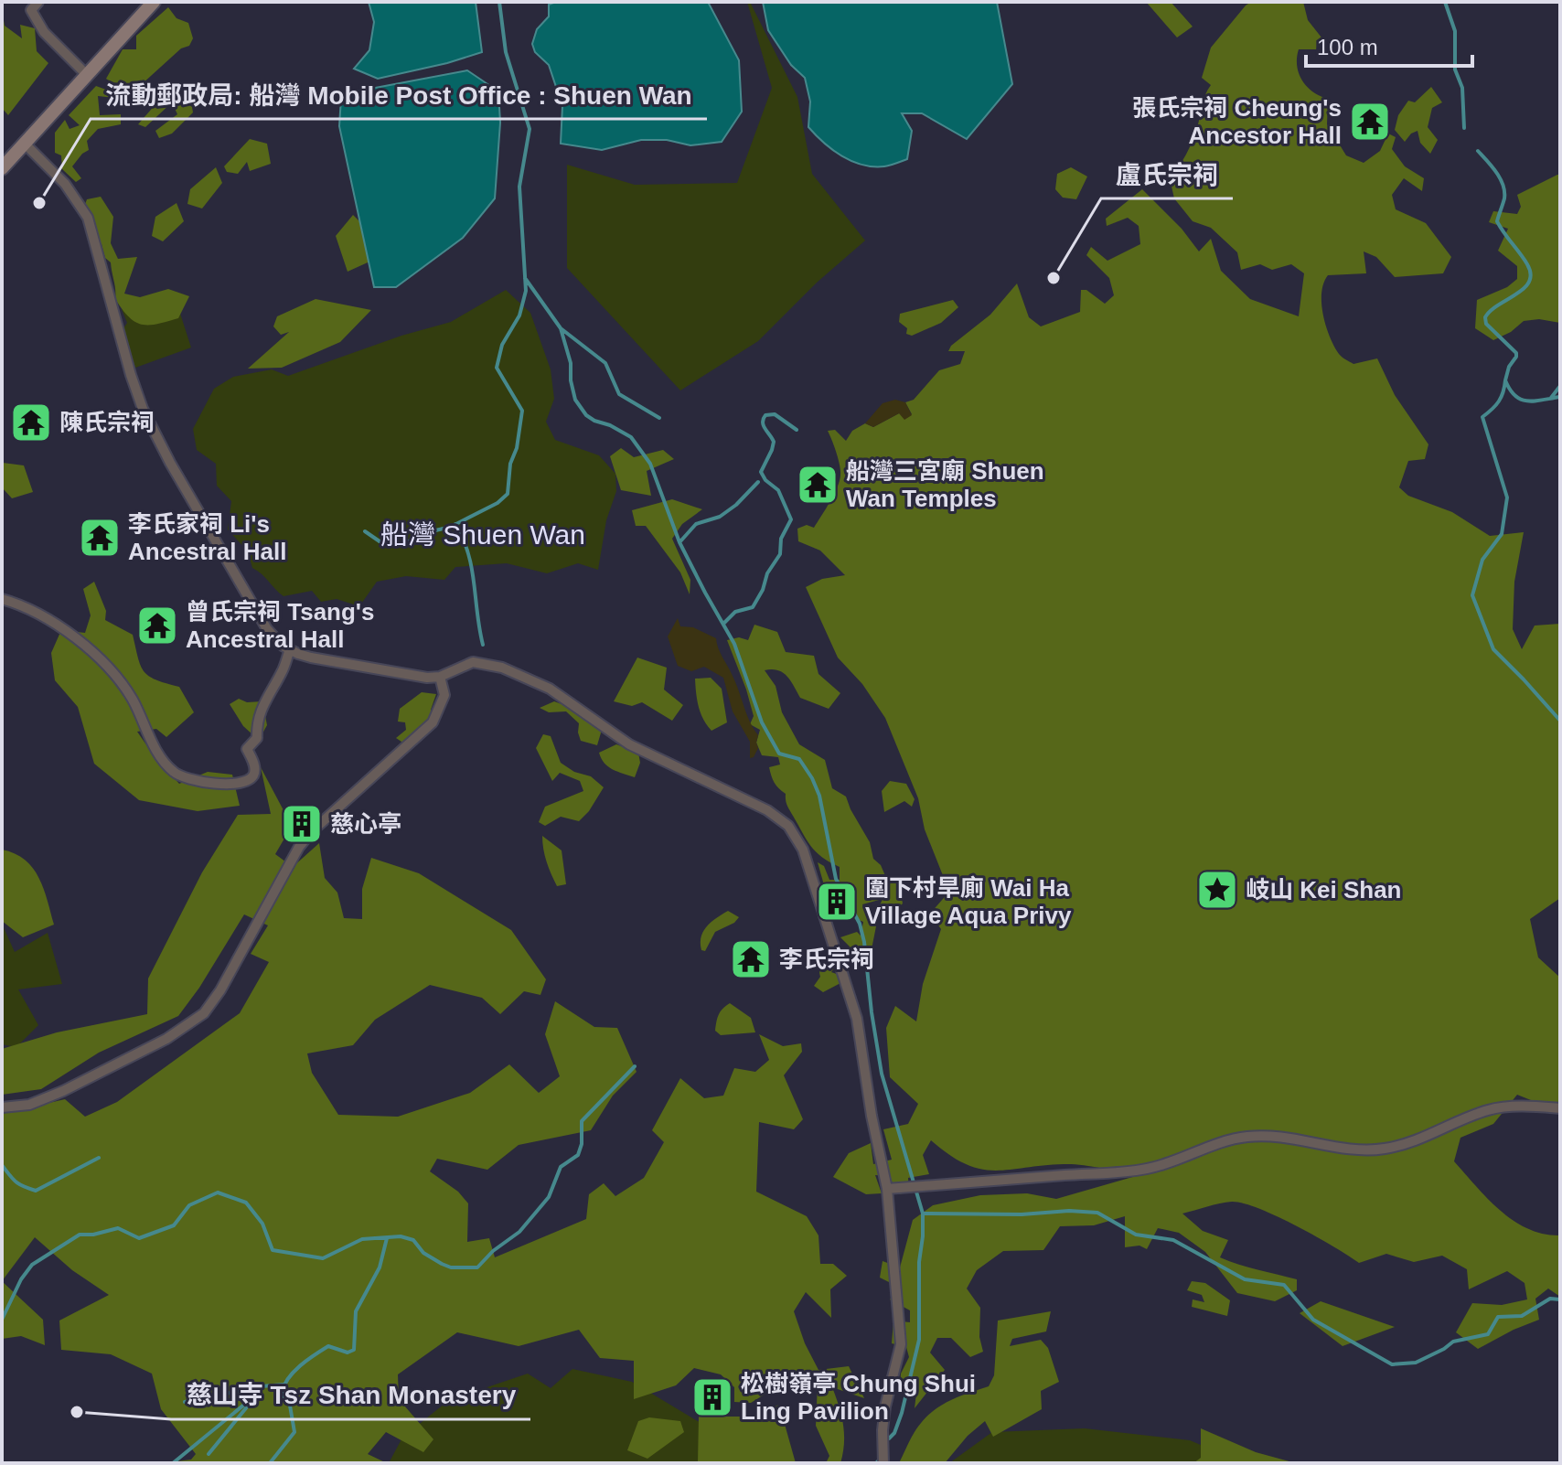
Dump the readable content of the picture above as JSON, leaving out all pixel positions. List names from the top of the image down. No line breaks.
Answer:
{"districts":["船灣 Shuen Wan"],"places":{"temple":["張氏宗祠 Cheung's Ancestor Hall","陳氏宗祠","船灣三宮廟 Shuen Wan Temples","李氏家祠 Li's Ancestral Hall","曾氏宗祠 Tsang's Ancestral Hall","李氏宗祠"],"other":["流動郵政局: 船灣 Mobile Post Office : Shuen Wan","盧氏宗祠","慈山寺 Tsz Shan Monastery"],"building":["慈心亭","圍下村旱廁 Wai Ha Village Aqua Privy","松樹嶺亭 Chung Shui Ling Pavilion"],"place":["岐山 Kei Shan"]},"scale_bar":"100 m"}
